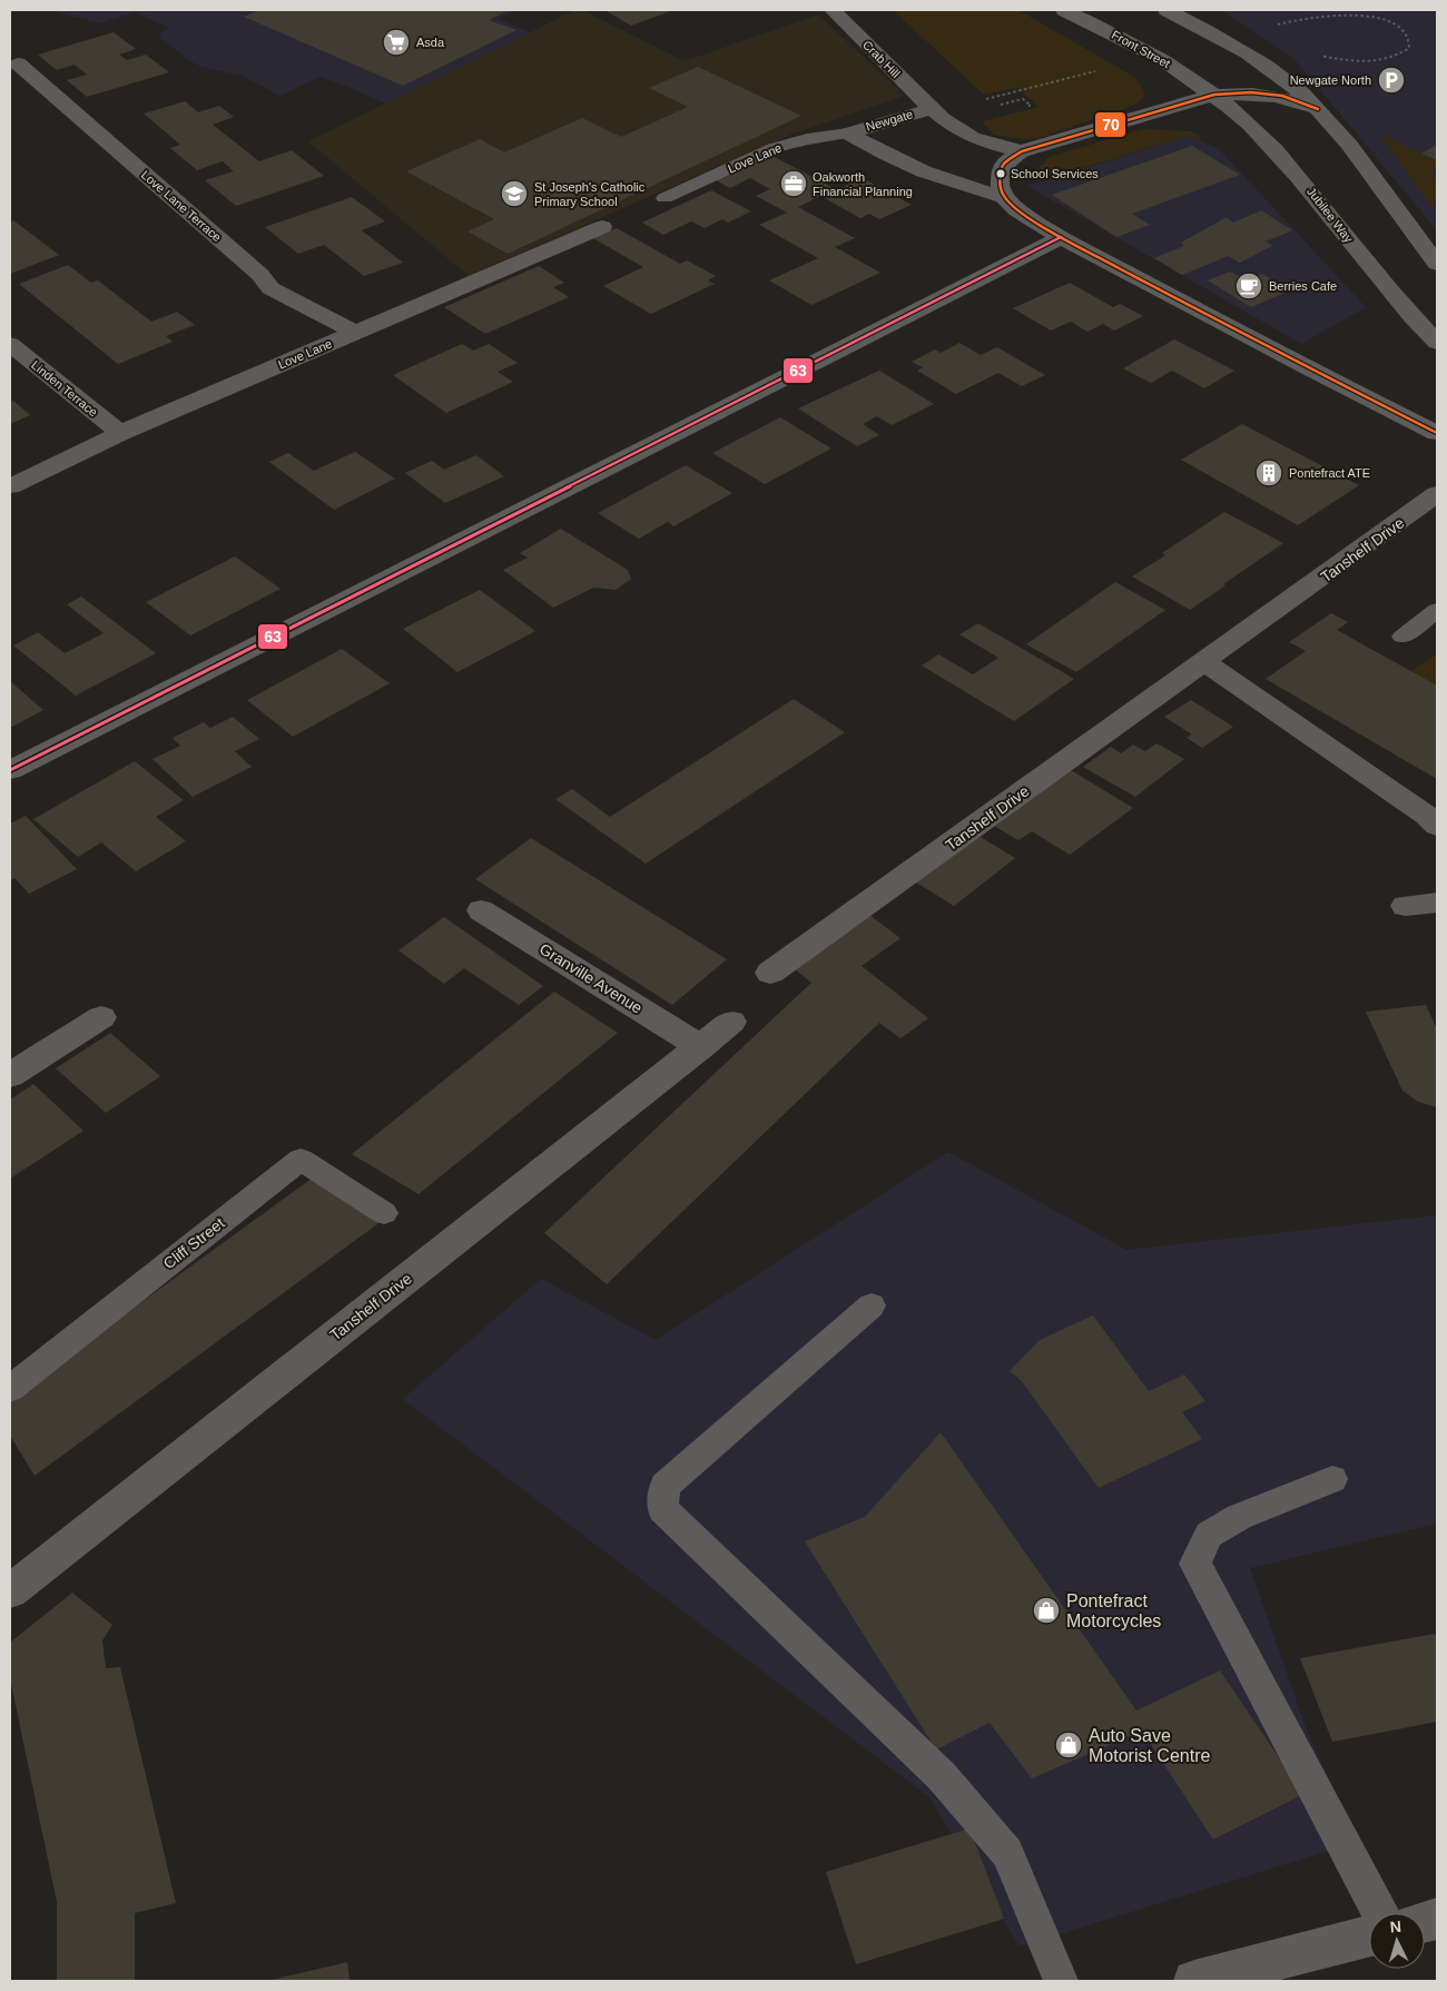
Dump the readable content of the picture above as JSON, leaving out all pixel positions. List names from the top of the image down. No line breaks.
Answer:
{"streets":{"main road":["Front Street","Jubilee Way"],"street":["Crab Hill","Newgate","Love Lane","Love Lane Terrace","Linden Terrace","Tanshelf Drive","Granville Avenue"],"lane":["Cliff Street"]},"crossings":[["Front Street","Newgate"],["Front Street","Jubilee Way"],["Crab Hill","Newgate"],["Newgate","Love Lane"],["Newgate","Jubilee Way"],["Love Lane","Love Lane Terrace"],["Love Lane","Linden Terrace"],["Tanshelf Drive","Granville Avenue"]],"places":{"supermarket":["Asda"],"parking":["Newgate North"],"other":["School Services"],"office":["Oakworth Financial Planning"],"school or university":["St Joseph's Catholic Primary School"],"cafe":["Berries Cafe"],"building":["Pontefract ATE"],"shop":["Pontefract Motorcycles","Auto Save Motorist Centre"]},"lines":["transit line 70","transit line 63"],"north":"top"}
